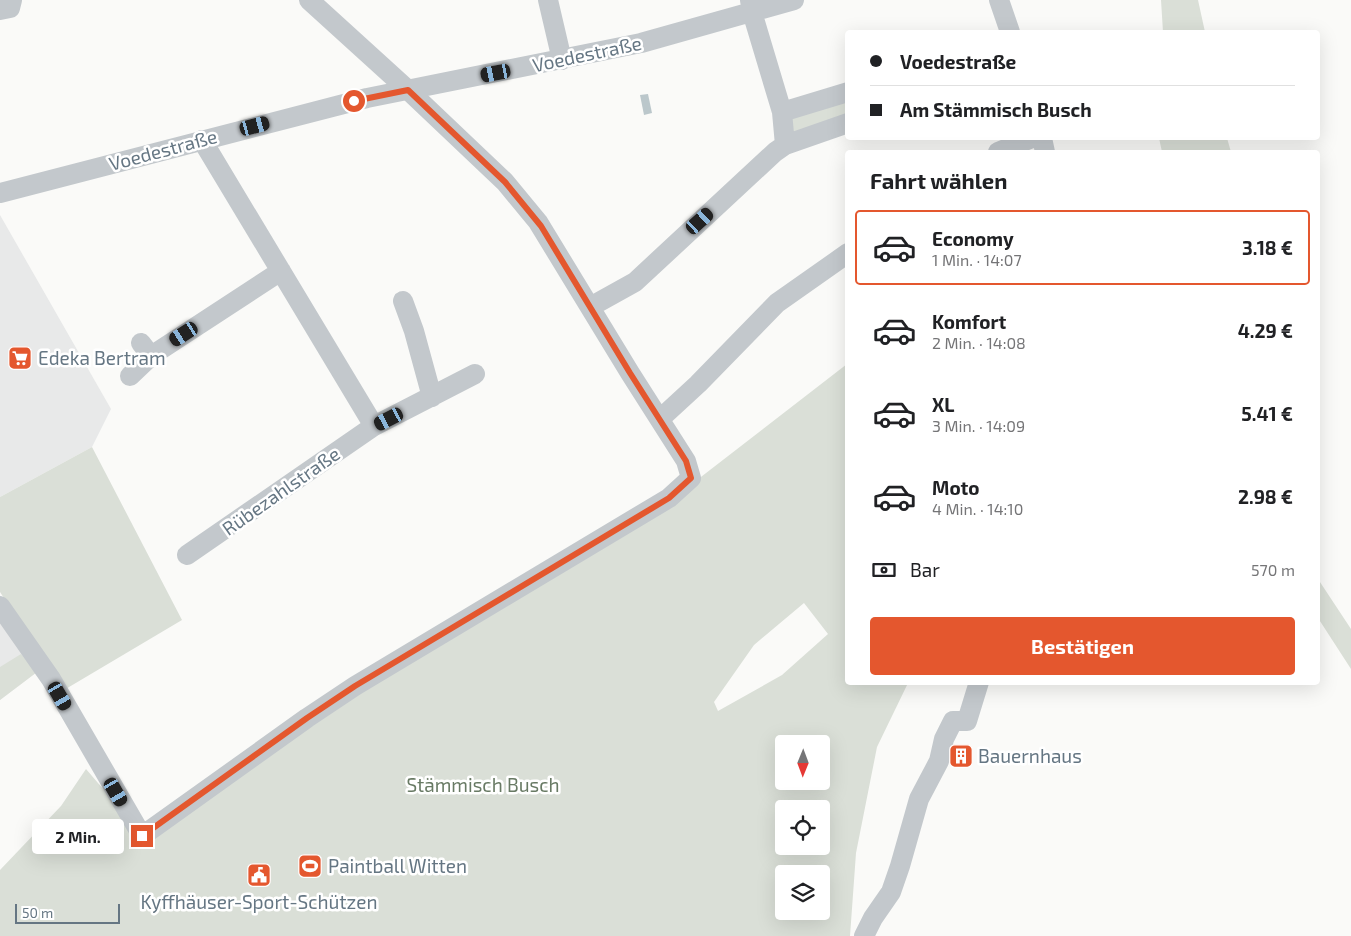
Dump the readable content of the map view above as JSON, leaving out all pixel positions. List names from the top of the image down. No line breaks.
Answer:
{"streets":{"street":["Voedestraße","Rübezahlstraße"]},"parks":["Stämmisch Busch"],"places":{"supermarket":["Edeka Bertram"],"building":["Bauernhaus"],"sports":["Paintball Witten"],"public building":["Kyffhäuser-Sport-Schützen"]},"scale_bar":"50 m","north":"bottom","page":{"banner":["Voedestraße","Am Stämmisch Busch"],"heading":"Fahrt wählen","list":[{"name":"Economy","note":"1 Min. · 14:07","value":"3.18 €"},{"name":"Komfort","note":"2 Min. · 14:08","value":"4.29 €"},{"name":"XL","note":"3 Min. · 14:09","value":"5.41 €"},{"name":"Moto","note":"4 Min. · 14:10","value":"2.98 €"}],"pay":["Bar","570 m"],"buttons":"Bestätigen","bubble":"2 Min.","scale":"50 m"}}
